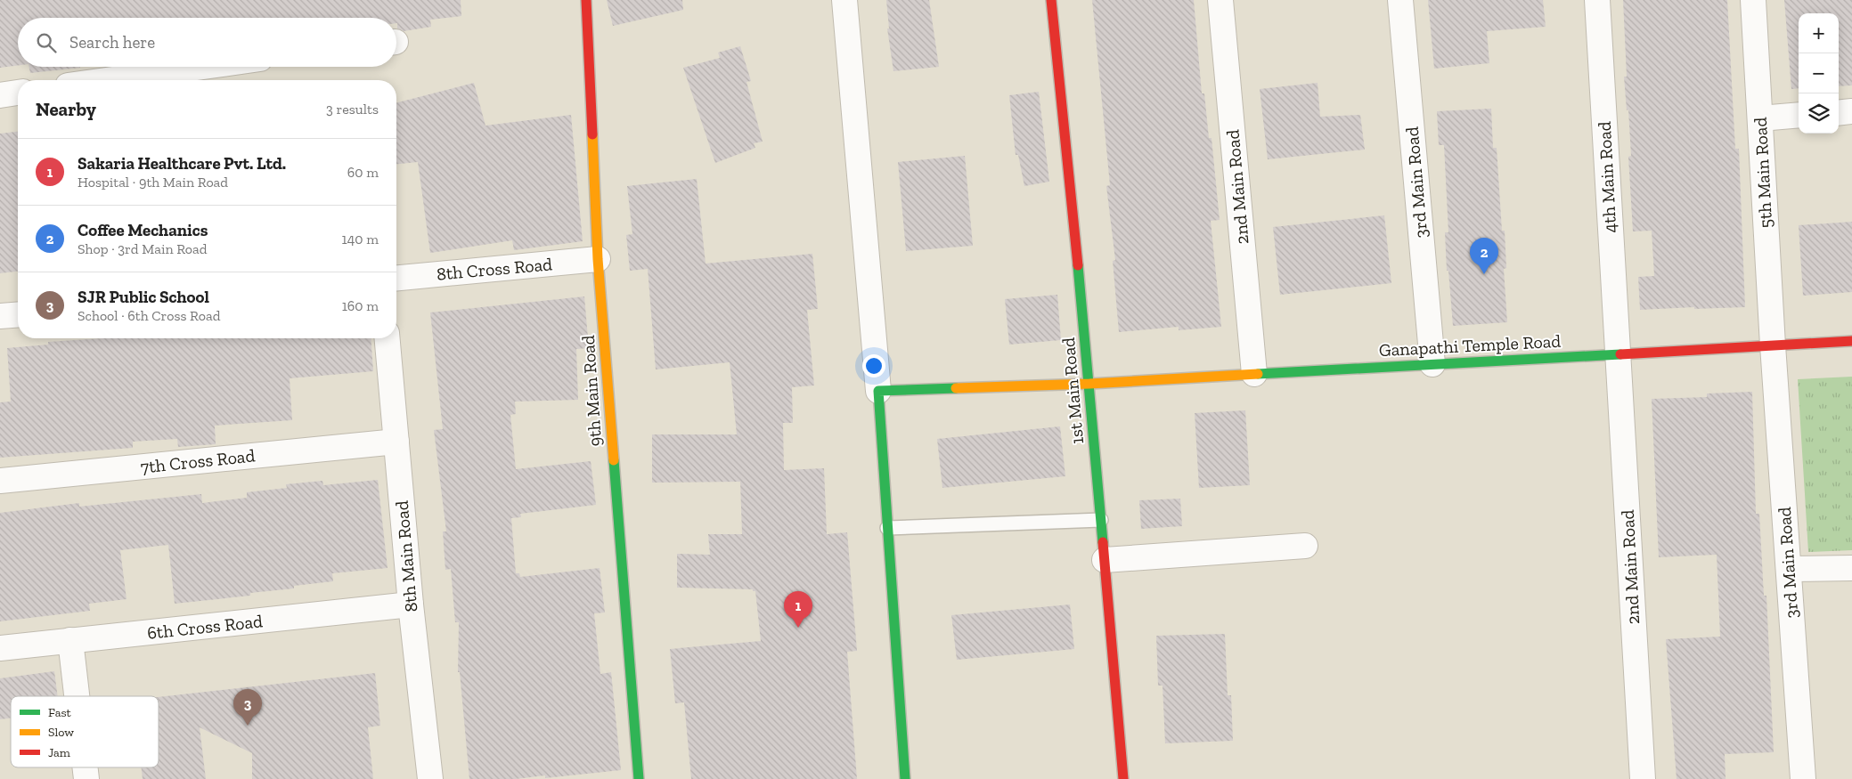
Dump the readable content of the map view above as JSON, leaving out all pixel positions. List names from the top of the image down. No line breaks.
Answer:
{"streets":{"street":["5th Main Road","4th Main Road","3rd Main Road","2nd Main Road","8th Cross Road","Ganapathi Temple Road","9th Main Road","1st Main Road","7th Cross Road","8th Main Road","6th Cross Road"]},"crossings":[["5th Main Road","3rd Main Road"],["5th Main Road","Ganapathi Temple Road"],["4th Main Road","2nd Main Road"],["4th Main Road","Ganapathi Temple Road"],["3rd Main Road","Ganapathi Temple Road"],["2nd Main Road","Ganapathi Temple Road"],["8th Cross Road","9th Main Road"],["Ganapathi Temple Road","1st Main Road"],["7th Cross Road","8th Main Road"],["8th Main Road","6th Cross Road"]],"legend":["Fast","Slow","Jam"],"page":{"map_buttons":["+","−"],"search":"Search here","heading":["Nearby","3 results"],"list":[{"mark":"1","name":"Sakaria Healthcare Pvt. Ltd.","note":"Hospital · 9th Main Road","value":"60 m"},{"mark":"2","name":"Coffee Mechanics","note":"Shop · 3rd Main Road","value":"140 m"},{"mark":"3","name":"SJR Public School","note":"School · 6th Cross Road","value":"160 m"}],"pins":["2","1","3"]}}
